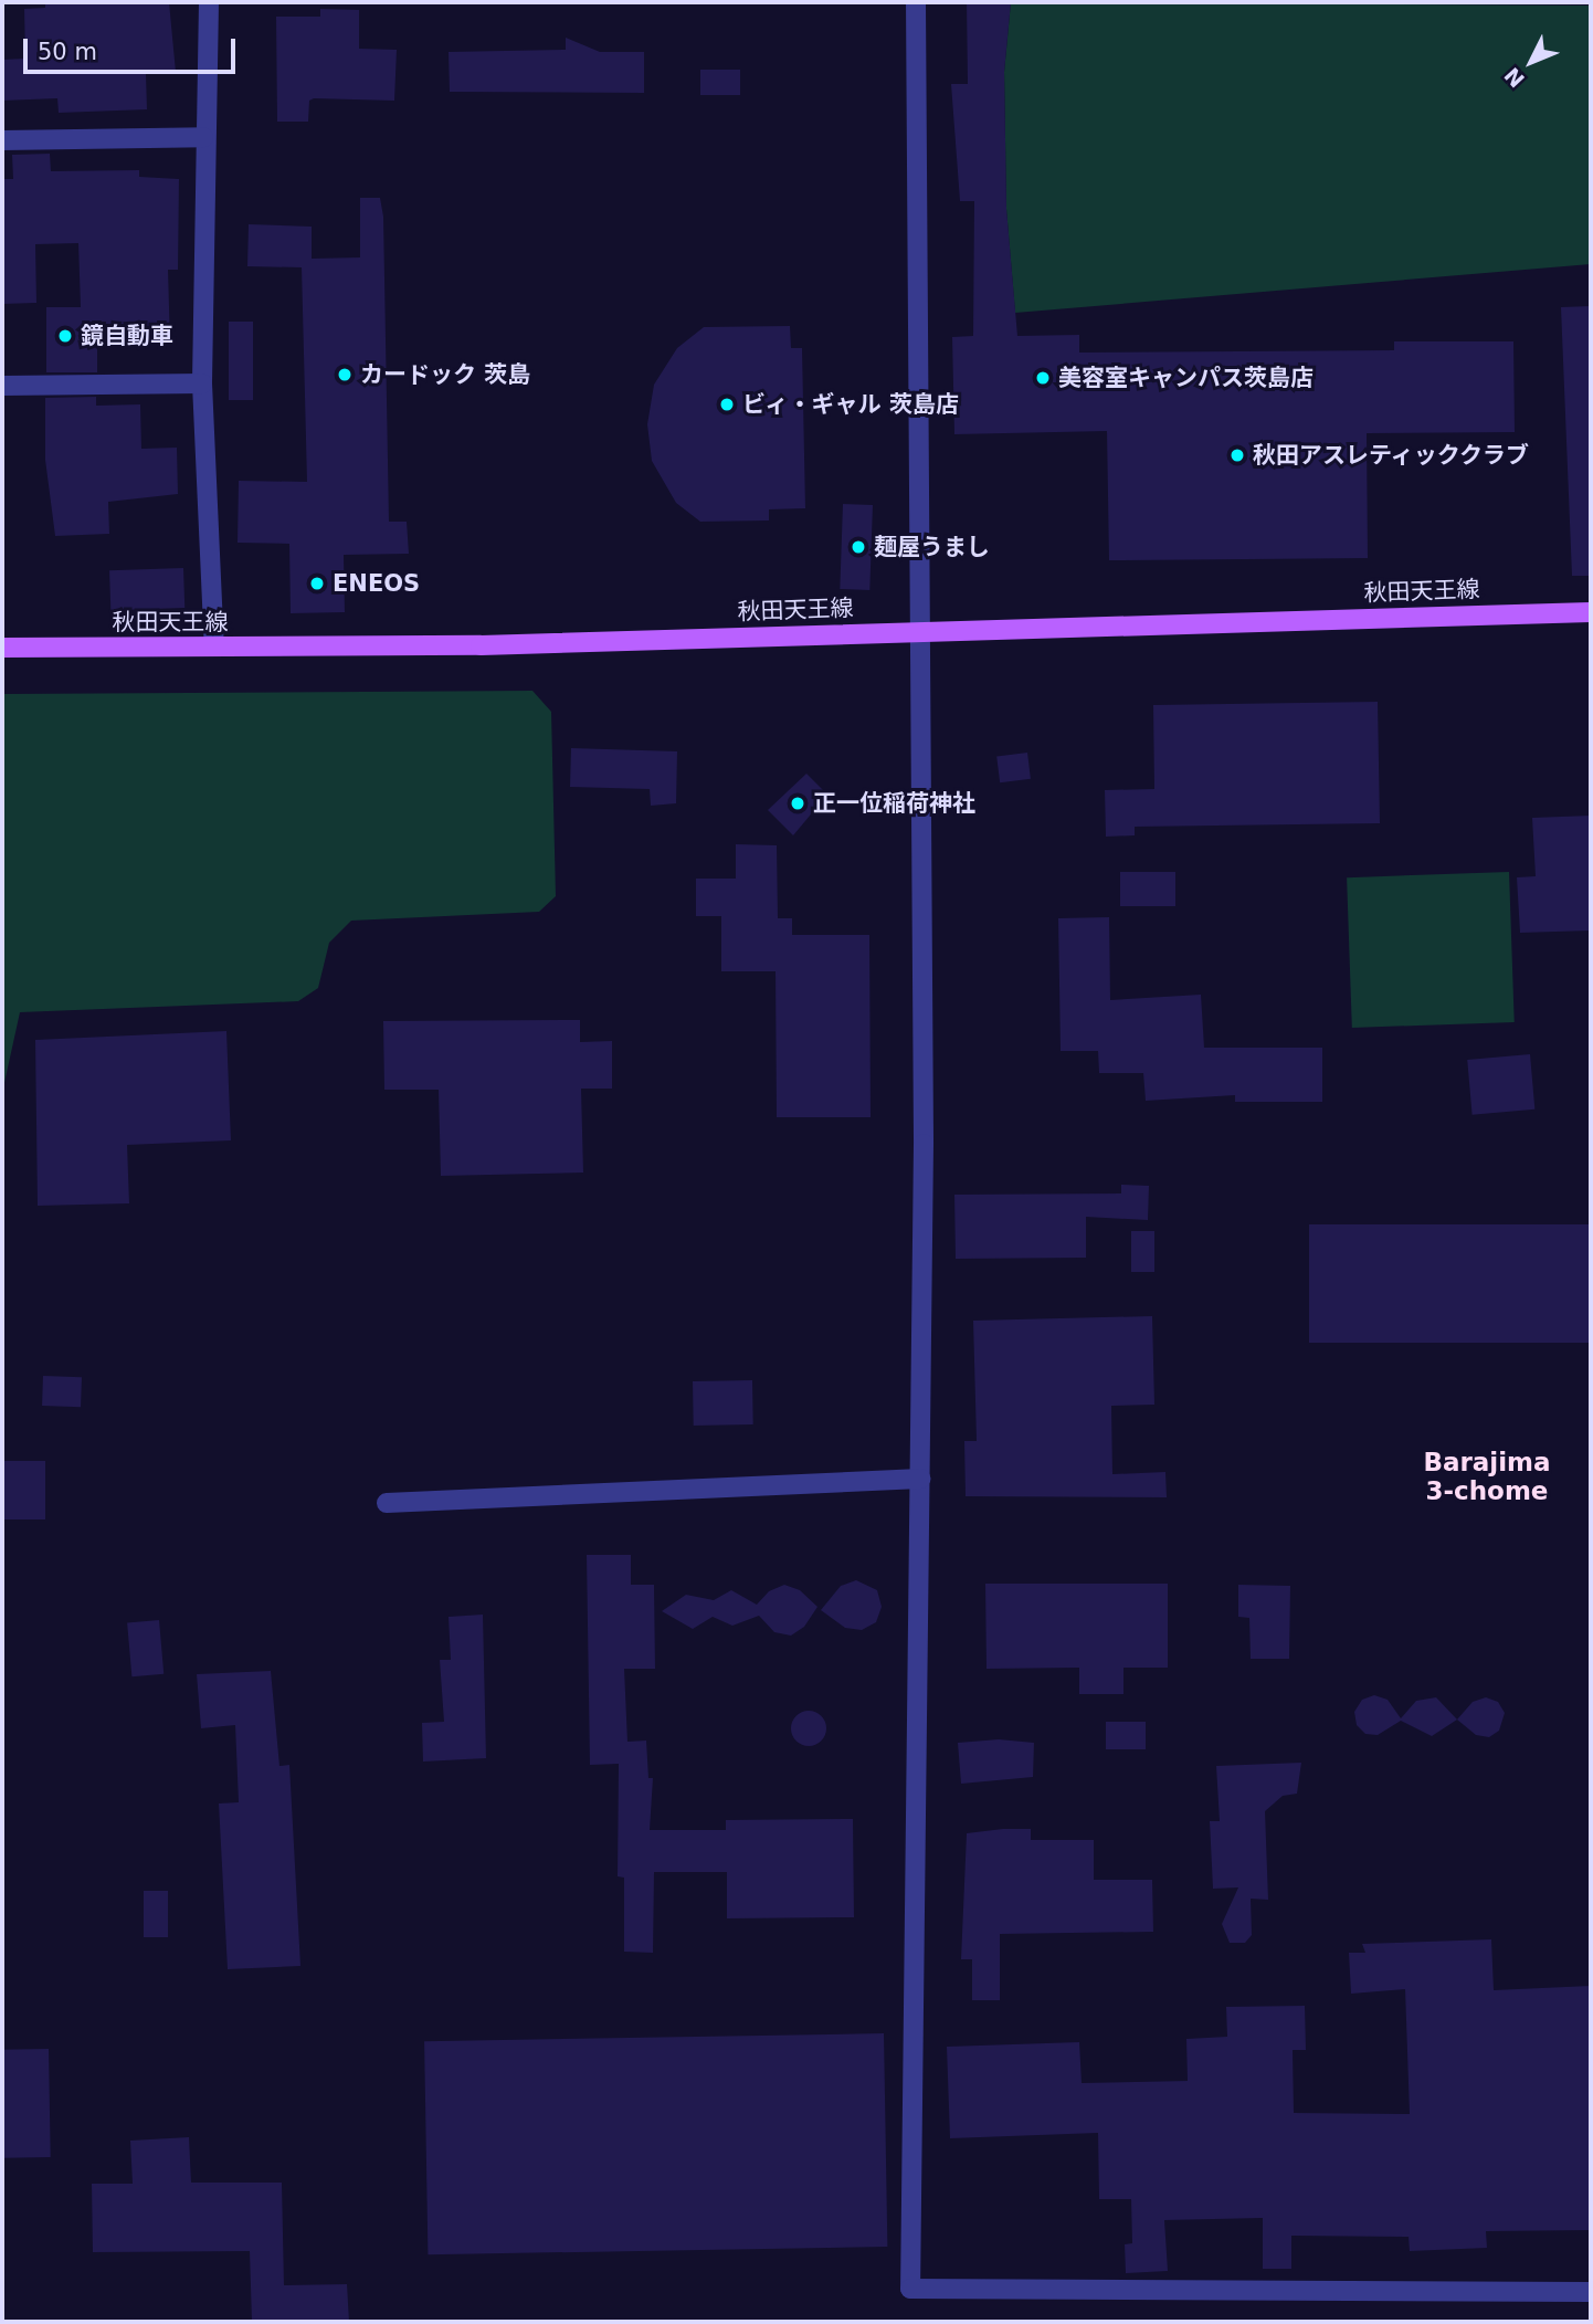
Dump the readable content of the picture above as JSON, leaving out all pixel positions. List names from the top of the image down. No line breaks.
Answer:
{"streets":{"main road":["秋田天王線"]},"districts":["Barajima 3-chome"],"places":["鏡自動車","カードック 茨島","美容室キャンパス茨島店","ビィ・ギャル 茨島店","秋田アスレティッククラブ","麺屋うまし","ENEOS","正一位稲荷神社"],"scale_bar":"50 m","north":"bottom left"}
